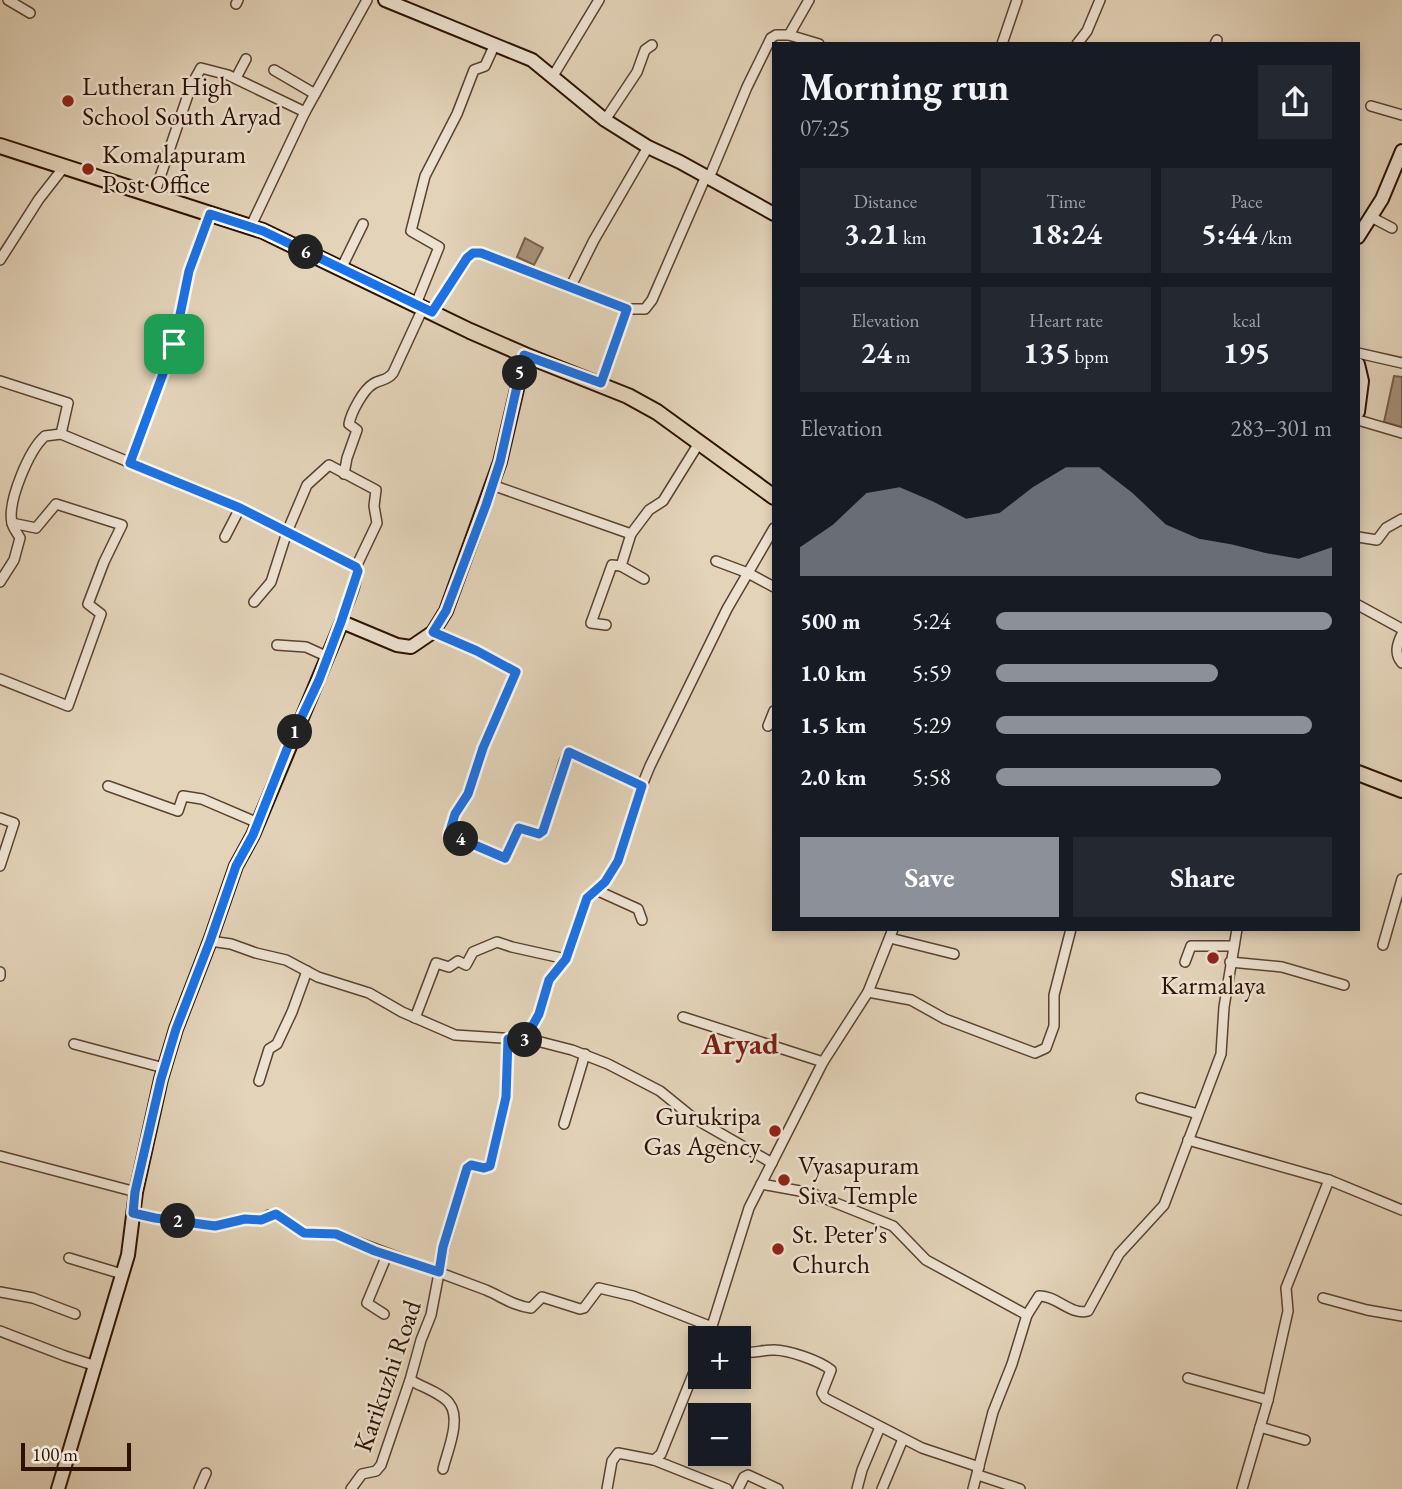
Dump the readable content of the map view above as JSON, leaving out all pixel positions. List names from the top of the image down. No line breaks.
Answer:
{"streets":{"street":["Karikuzhi Road"]},"districts":["Aryad"],"places":["Lutheran High School South Aryad","Komalapuram Post Office","Karmalaya","Gurukripa Gas Agency","Vyasapuram Siva Temple","St. Peter's Church"],"scale_bar":"100 m","page":{"heading":["Morning run","07:25"],"stats":[["Distance","3.21 km"],["Time","18:24"],["Pace","5:44 /km"],["Elevation","24 m"],["Heart rate","135 bpm"],["kcal","195"]],"pins":["6","5","1","4","3","2"],"chart":["Elevation","283–301 m"],"list":[{"name":"500 m","note":"5:24"},{"name":"1.0 km","note":"5:59"},{"name":"1.5 km","note":"5:29"},{"name":"2.0 km","note":"5:58"}],"buttons":["Save","Share"],"map_buttons":["+","−"],"scale":"100 m"}}
